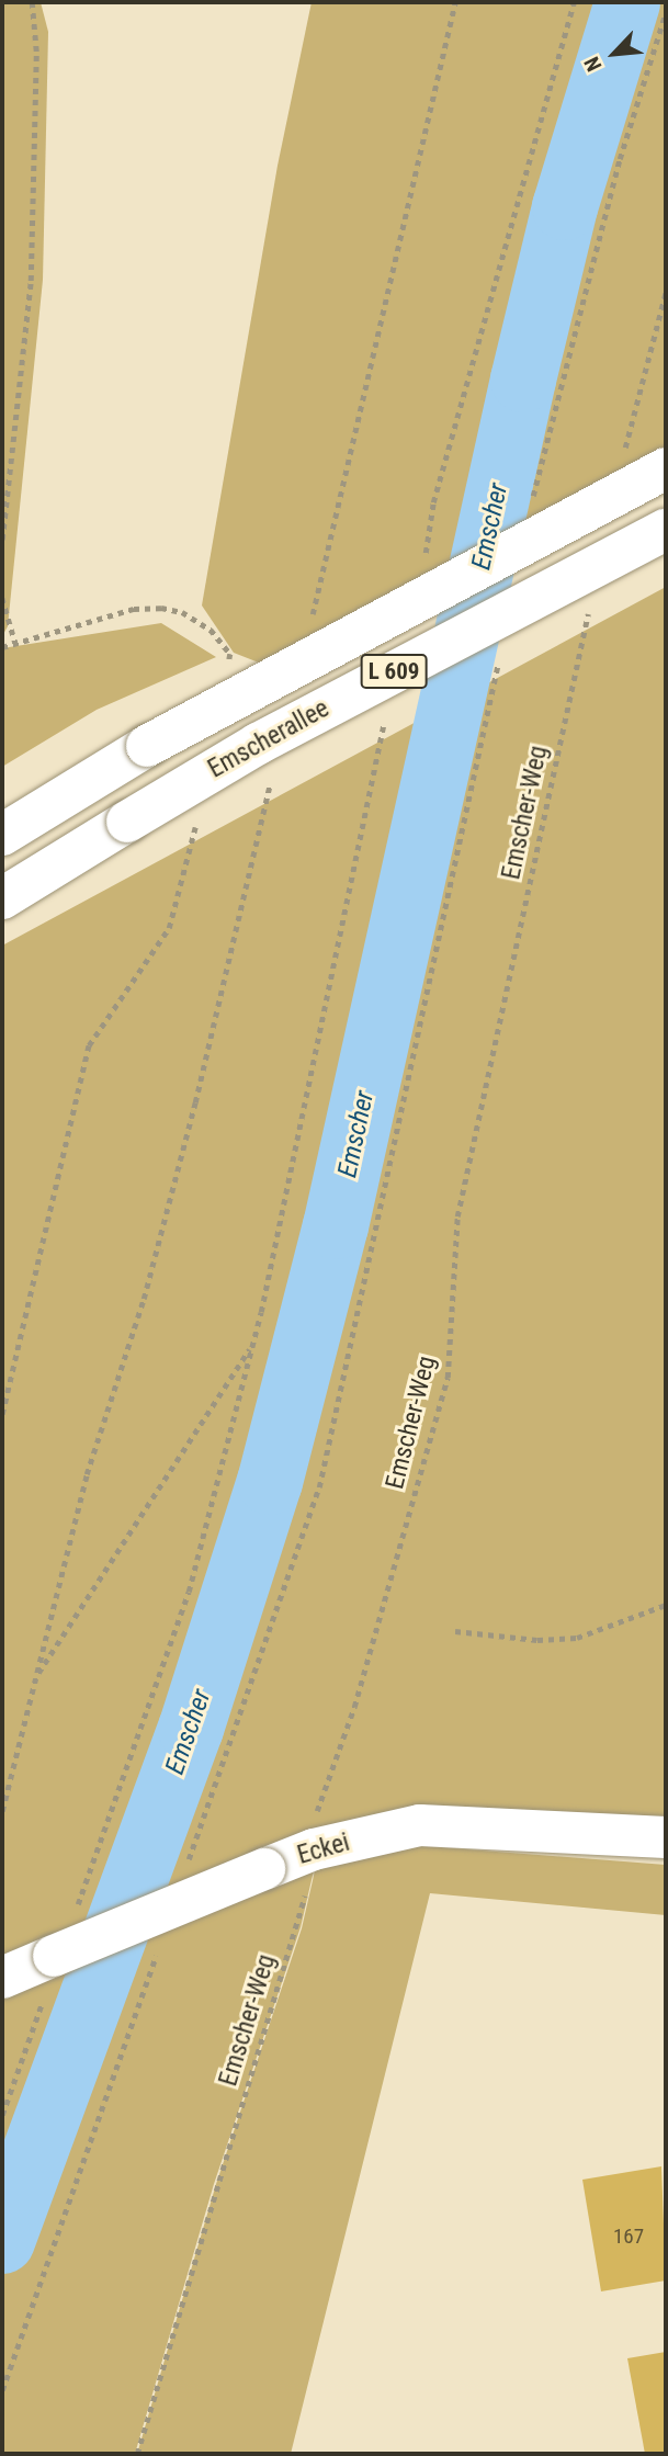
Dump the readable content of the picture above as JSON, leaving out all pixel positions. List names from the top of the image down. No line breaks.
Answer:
{"streets":{"main road":["L 609","Emscherallee","Eckei"],"path":["Emscher-Weg"]},"crossings":[["Emscher-Weg","Eckei"]],"water":["Emscher"],"house_numbers":["167"],"north":"bottom left"}
